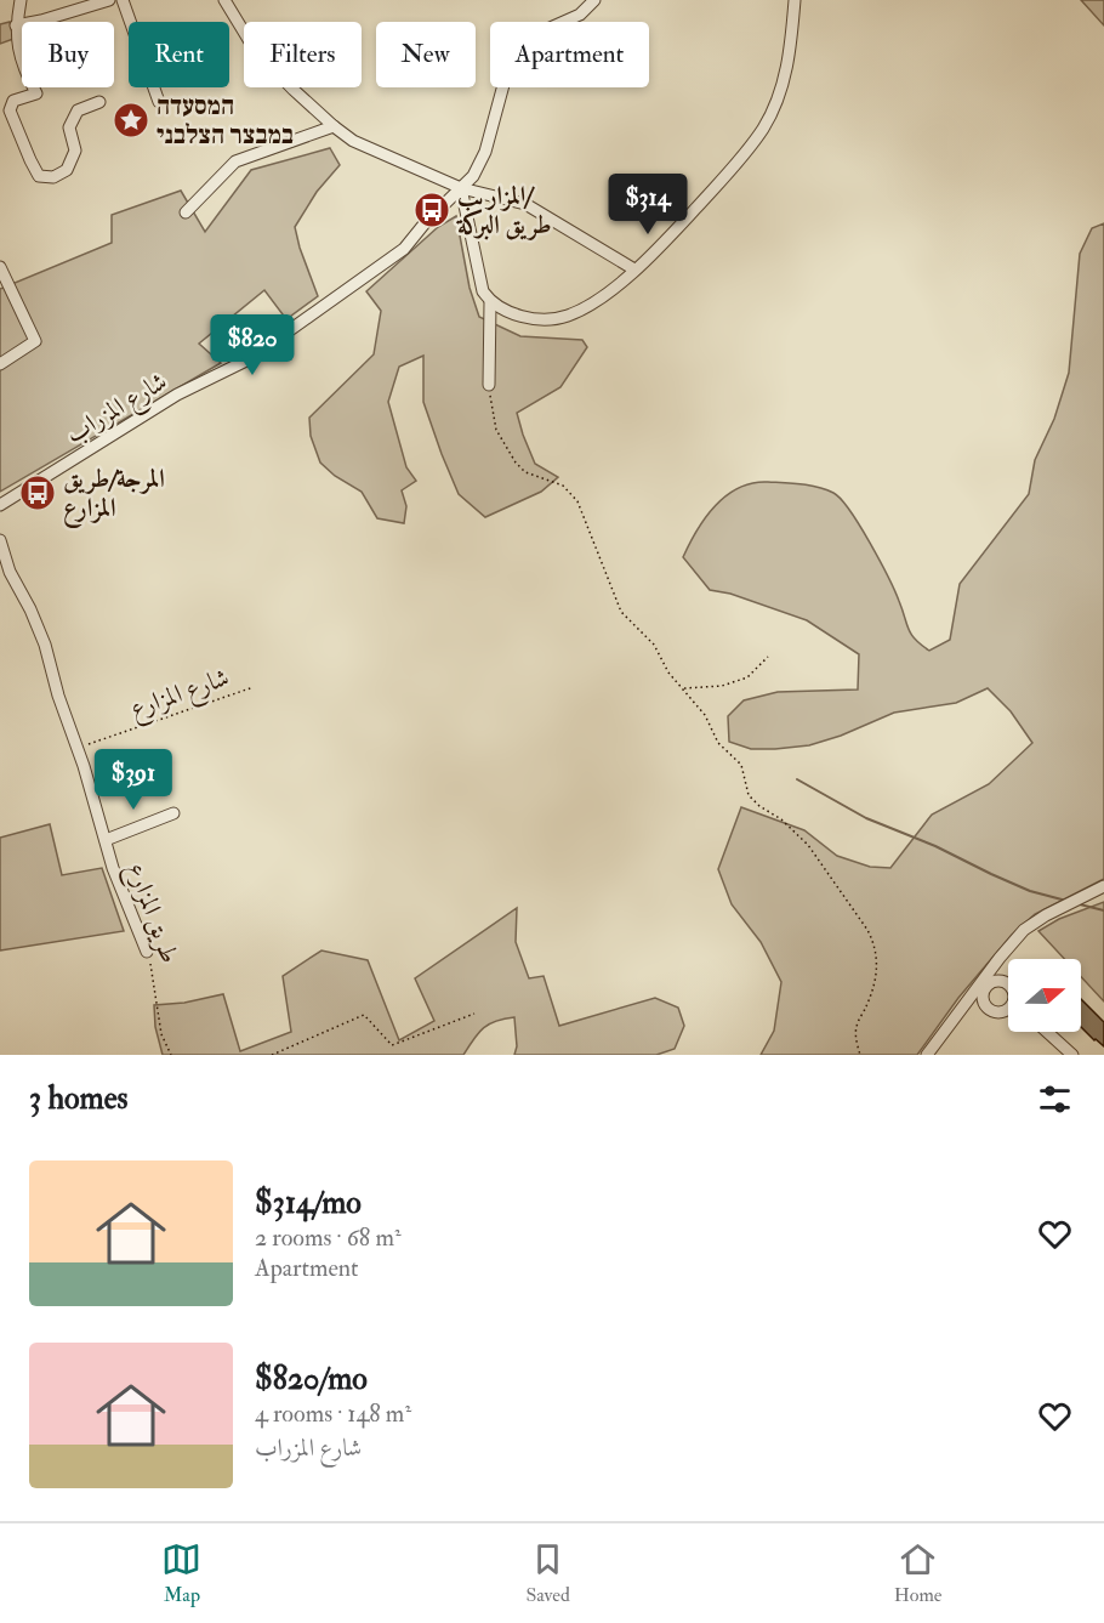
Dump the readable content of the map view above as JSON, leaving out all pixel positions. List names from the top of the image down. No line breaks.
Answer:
{"streets":{"street":["شارع المزراب","طريق المزارع"],"path":["شارع المزارع"]},"crossings":[["شارع المزارع","طريق المزارع"]],"places":{"place":["המסעדה במבצר הצלבני"],"bus stop":["المزاريب/ طريق البركة","المرجة/طريق المزارع"]},"north":"right","page":{"chip":["Buy","Rent","Filters","New","Apartment"],"price":["$314","$820","$391"],"heading":"3 homes","list":[{"name":"$314/mo","note":"2 rooms · 68 m² · Apartment"},{"name":"$820/mo","note":"4 rooms · 148 m² · شارع المزراب"}],"tabs":["Map","Saved","Home"]}}
